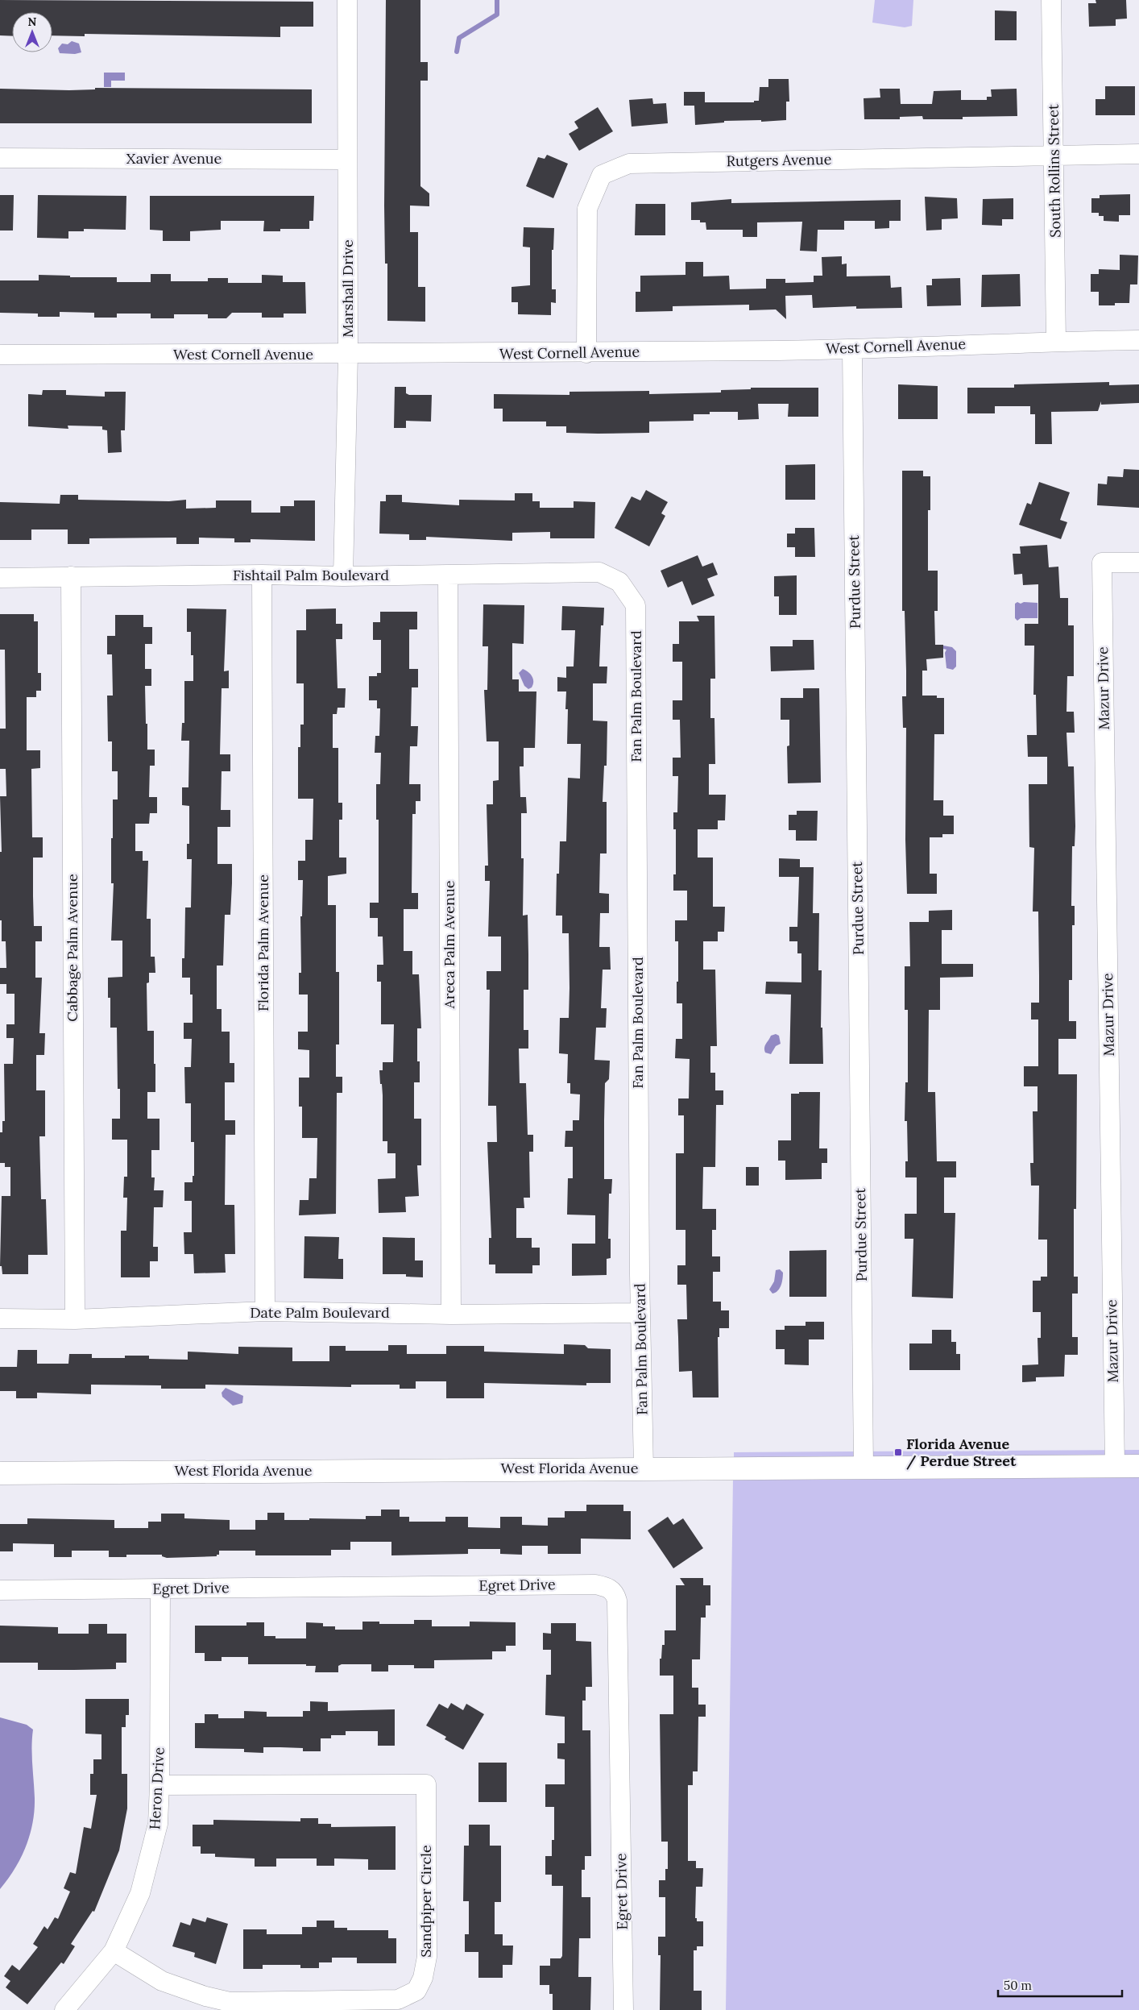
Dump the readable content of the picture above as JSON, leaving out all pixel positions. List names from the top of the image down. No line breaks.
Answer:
{"streets":{"street":["Xavier Avenue","Rutgers Avenue","South Rollins Street","Marshall Drive","West Cornell Avenue","Fishtail Palm Boulevard","Purdue Street","Mazur Drive","Fan Palm Boulevard","Florida Palm Avenue","Areca Palm Avenue","Cabbage Palm Avenue","Date Palm Boulevard","West Florida Avenue","Egret Drive","Heron Drive","Sandpiper Circle"]},"crossings":[["Xavier Avenue","Marshall Drive"],["Rutgers Avenue","South Rollins Street"],["Rutgers Avenue","West Cornell Avenue"],["South Rollins Street","West Cornell Avenue"],["Marshall Drive","West Cornell Avenue"],["Marshall Drive","Fishtail Palm Boulevard"],["West Cornell Avenue","Purdue Street"],["Fishtail Palm Boulevard","Fan Palm Boulevard"],["Fishtail Palm Boulevard","Florida Palm Avenue"],["Fishtail Palm Boulevard","Areca Palm Avenue"],["Fishtail Palm Boulevard","Cabbage Palm Avenue"],["Purdue Street","West Florida Avenue"],["Mazur Drive","West Florida Avenue"],["Fan Palm Boulevard","Date Palm Boulevard"],["Fan Palm Boulevard","West Florida Avenue"],["Florida Palm Avenue","Date Palm Boulevard"],["Areca Palm Avenue","Date Palm Boulevard"],["Cabbage Palm Avenue","Date Palm Boulevard"],["Egret Drive","Heron Drive"],["Heron Drive","Sandpiper Circle"]],"places":{"transit":["Florida Avenue / Perdue Street"]},"scale_bar":"50 m","north":"top"}
